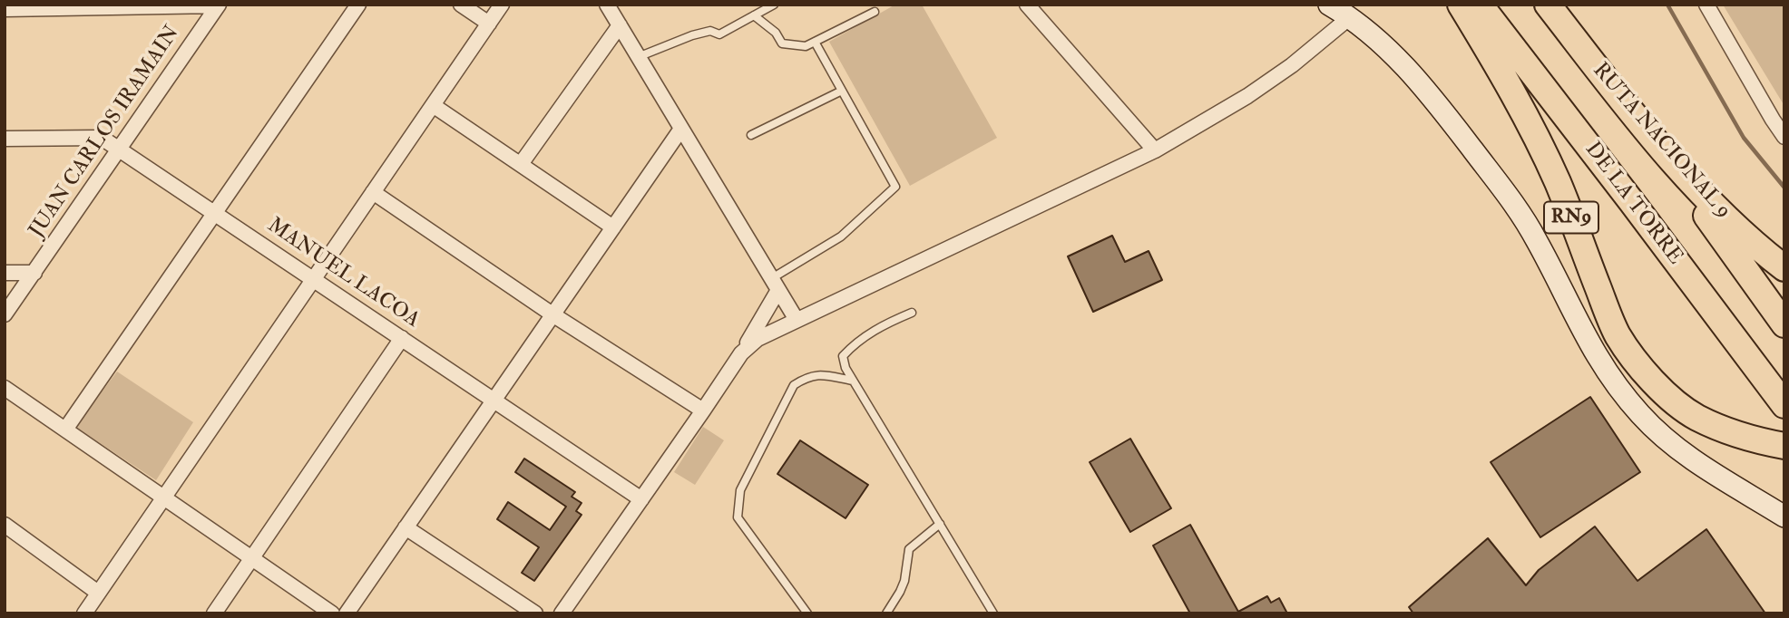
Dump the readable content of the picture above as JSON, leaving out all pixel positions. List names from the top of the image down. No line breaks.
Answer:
{"streets":{"highway":["RUTA NACIONAL 9","DE LA TORRE","RN9"],"street":["JUAN CARLOS IRAMAIN","MANUEL LACOA"]},"crossings":[["JUAN CARLOS IRAMAIN","MANUEL LACOA"]]}
